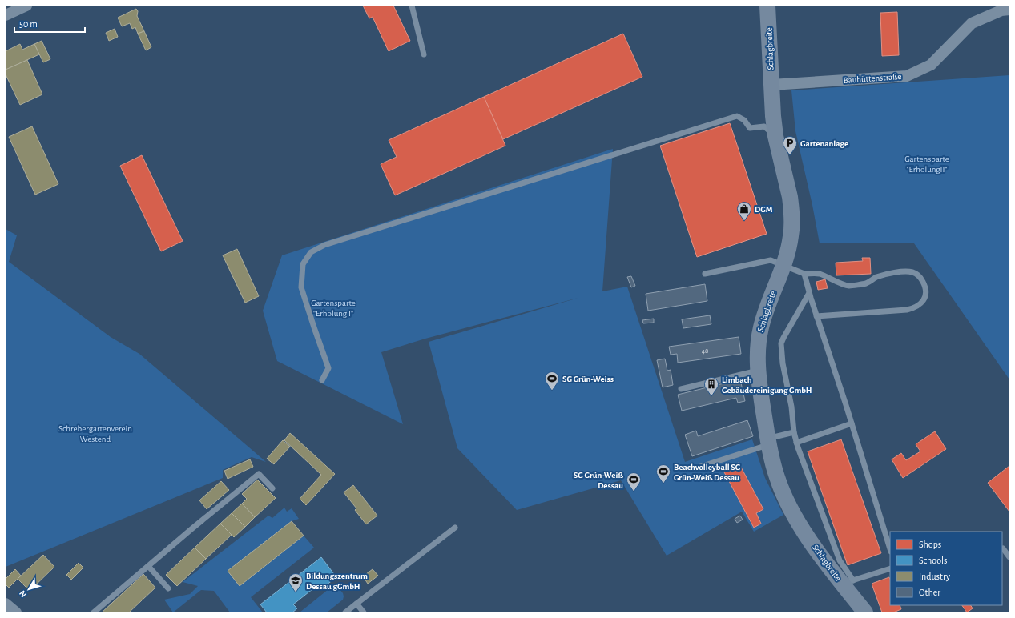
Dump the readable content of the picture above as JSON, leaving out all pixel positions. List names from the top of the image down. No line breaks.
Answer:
{"streets":{"street":["Schlagbreite","Bauhüttenstraße"]},"crossings":[["Schlagbreite","Bauhüttenstraße"]],"parks":["Gartensparte \"ErholungII\"","Gartensparte \"Erholung I\"","Schrebergartenverein Westend"],"places":{"parking":["Gartenanlage"],"shop":["DGM"],"sports":["SG Grün-Weiss","Beachvolleyball SG Grün-Weiß Dessau","SG Grün-Weiß Dessau"],"building":["Limbach Gebäudereinigung GmbH"],"school or university":["Bildungszentrum Dessau gGmbH"]},"house_numbers":["48"],"legend":["Shops","Schools","Industry","Other"],"scale_bar":"50 m","north":"bottom left"}
